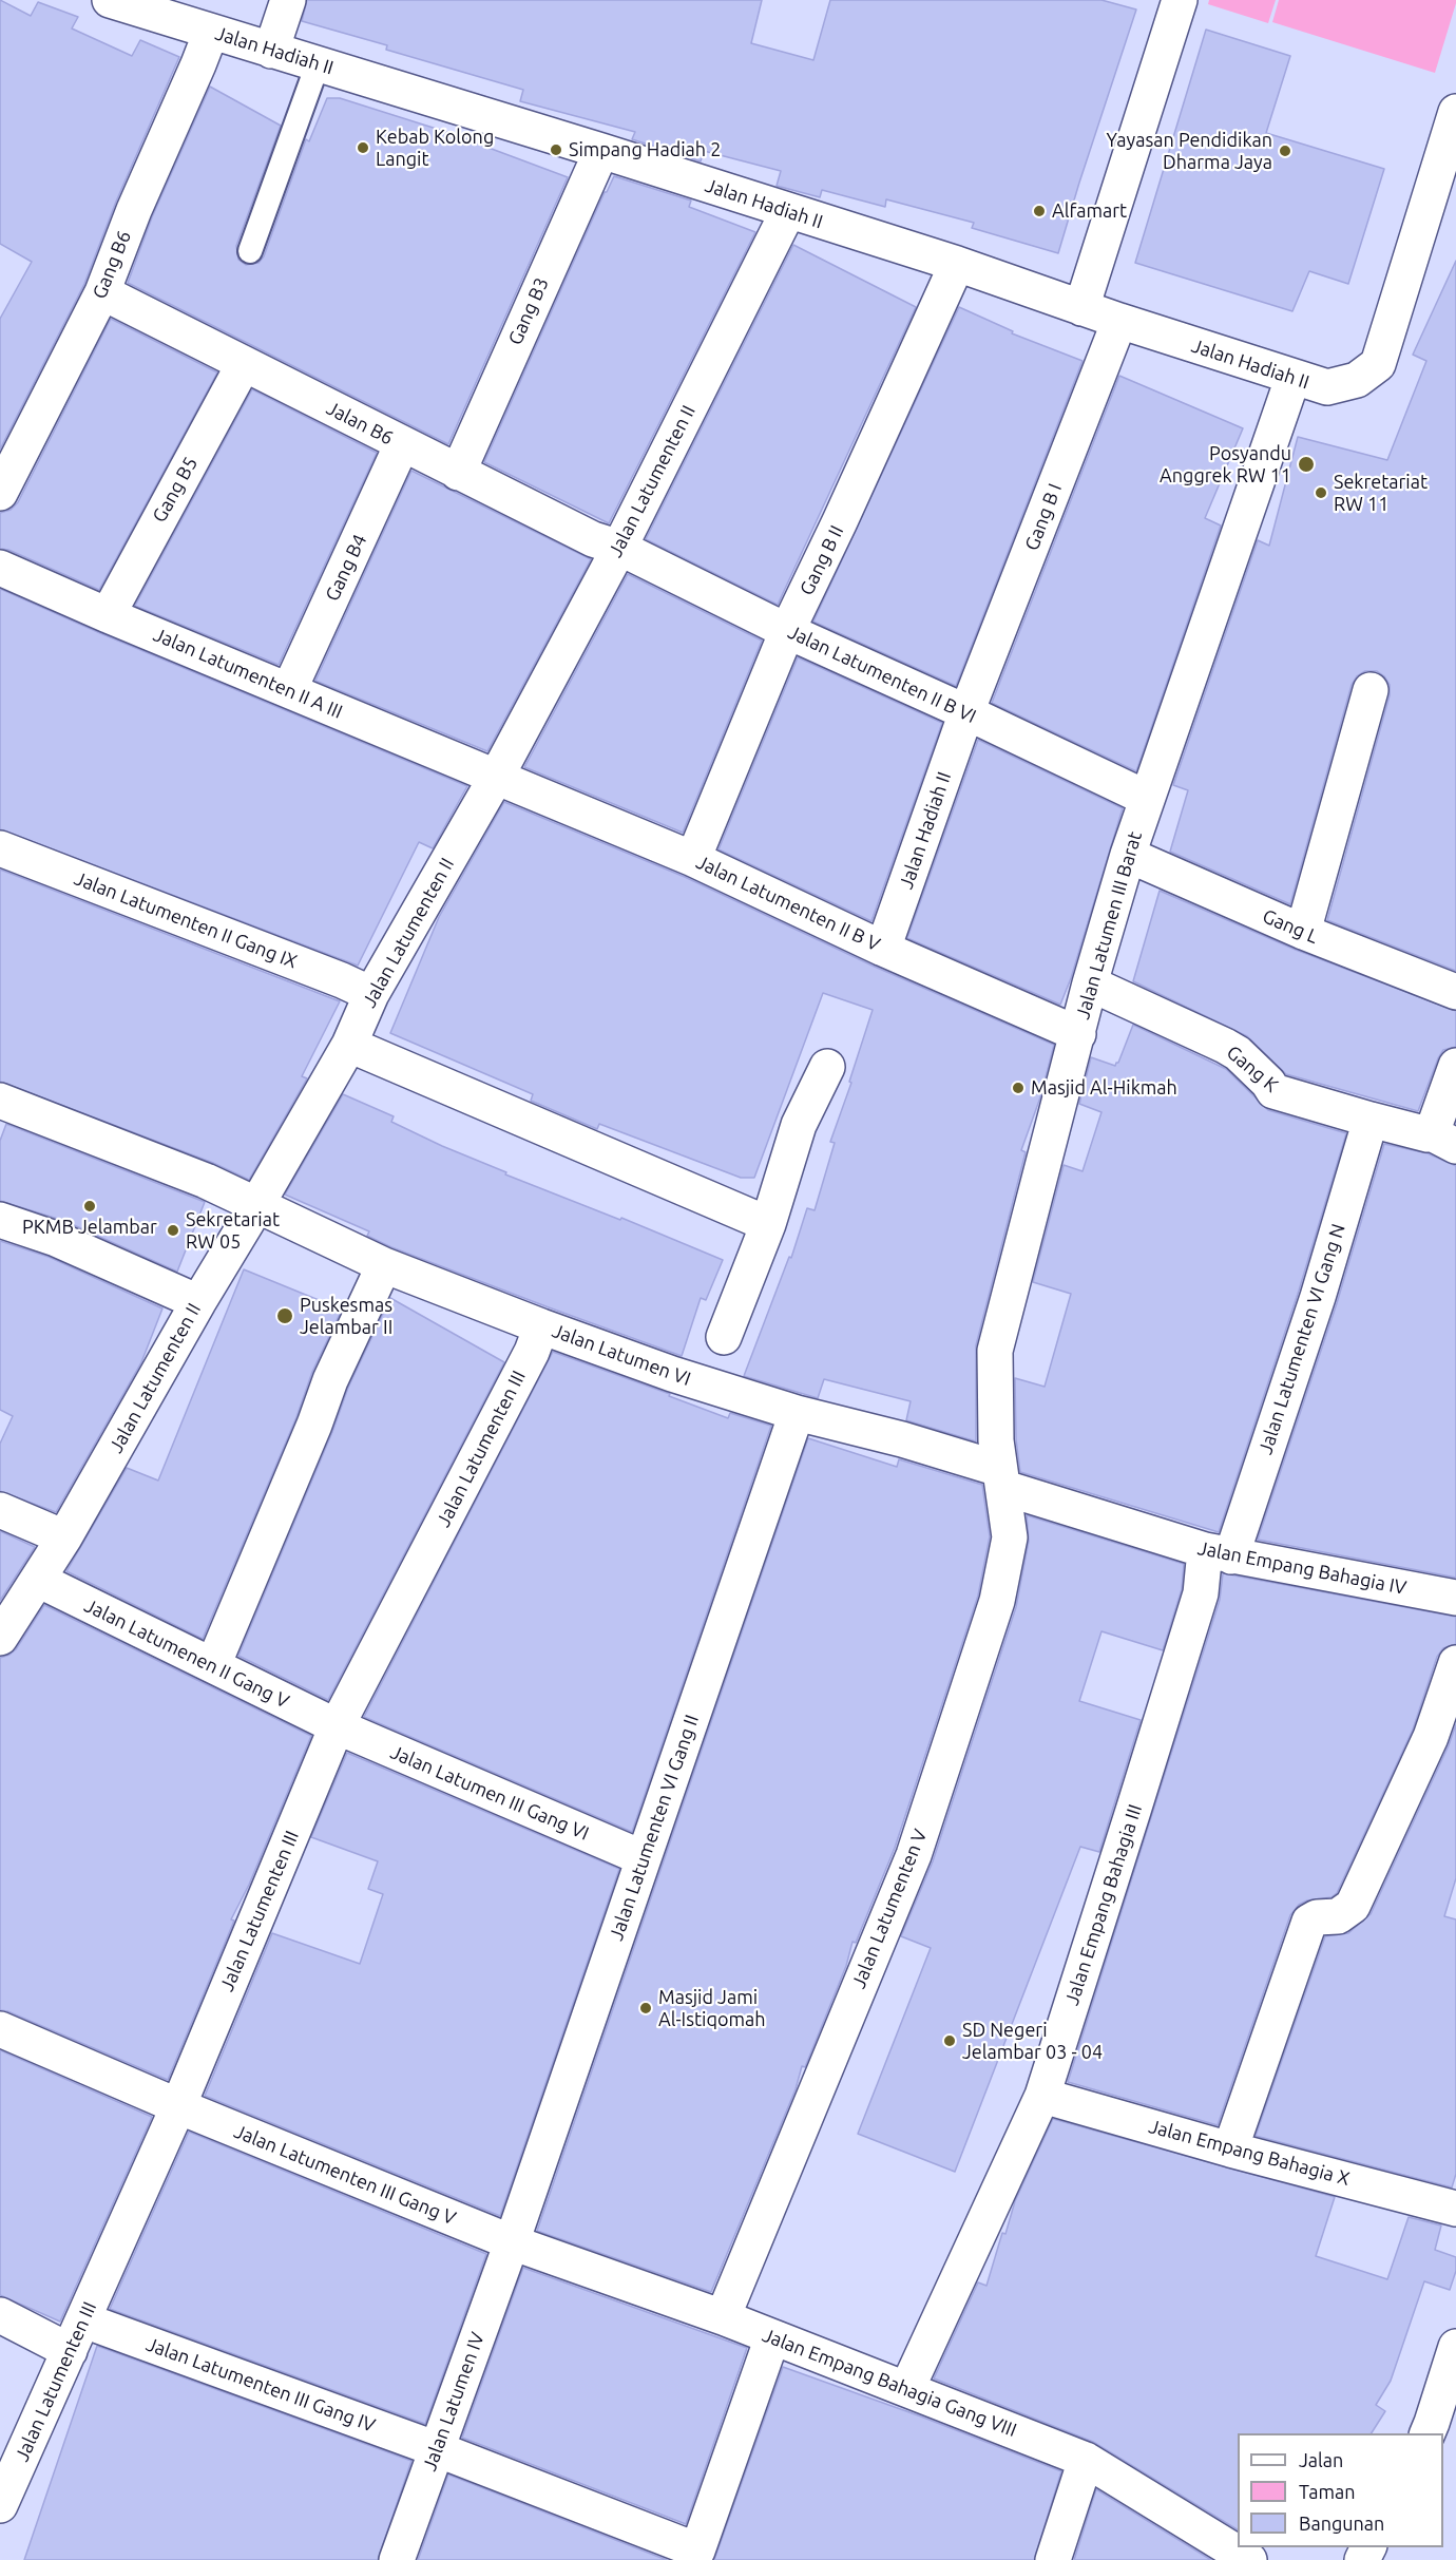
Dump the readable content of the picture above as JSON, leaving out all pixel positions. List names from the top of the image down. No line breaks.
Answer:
{"streets":{"street":["Jalan Hadiah II","Gang B6","Gang B3","Jalan B6","Jalan Latumenten II","Gang B5","Gang B I","Gang B II","Gang B4","Jalan Latumenten II A III","Jalan Latumenten II B VI","Jalan Latumenten II B V","Jalan Latumenten II Gang IX","Jalan Latumen III Barat","Gang L","Gang K","Jalan Latumenten VI Gang N","Jalan Latumen VI","Jalan Latumenten III","Jalan Empang Bahagia IV","Jalan Latumenen II Gang V","Jalan Latumen III Gang VI","Jalan Latumenten VI Gang II","Jalan Empang Bahagia III","Jalan Latumenten V","Jalan Empang Bahagia X","Jalan Latumenten III Gang V","Jalan Empang Bahagia Gang VIII","Jalan Latumenten III Gang IV","Jalan Latumen IV"]},"crossings":[["Jalan Hadiah II","Gang B6"],["Jalan Hadiah II","Gang B3"],["Jalan Hadiah II","Jalan Latumenten II"],["Jalan Hadiah II","Gang B I"],["Jalan Hadiah II","Gang B II"],["Jalan Hadiah II","Jalan Latumenten II B VI"],["Jalan Hadiah II","Jalan Latumenten II B V"],["Jalan Hadiah II","Jalan Latumen III Barat"],["Gang B6","Jalan B6"],["Gang B3","Jalan B6"],["Jalan B6","Jalan Latumenten II"],["Jalan B6","Gang B5"],["Jalan B6","Gang B4"],["Jalan B6","Jalan Latumenten II B VI"],["Jalan Latumenten II","Jalan Latumenten II A III"],["Jalan Latumenten II","Jalan Latumenten II B VI"],["Jalan Latumenten II","Jalan Latumenten II B V"],["Jalan Latumenten II","Jalan Latumenten II Gang IX"],["Jalan Latumenten II","Jalan Latumen VI"],["Jalan Latumenten II","Jalan Latumenen II Gang V"],["Gang B5","Jalan Latumenten II A III"],["Gang B I","Jalan Latumenten II B VI"],["Gang B II","Jalan Latumenten II B VI"],["Gang B II","Jalan Latumenten II B V"],["Gang B4","Jalan Latumenten II A III"],["Jalan Latumenten II A III","Jalan Latumenten II B V"],["Jalan Latumenten II B VI","Jalan Latumen III Barat"],["Jalan Latumenten II B V","Jalan Latumen III Barat"],["Jalan Latumen III Barat","Gang L"],["Jalan Latumen III Barat","Gang K"],["Jalan Latumen III Barat","Jalan Latumen VI"],["Jalan Latumen III Barat","Jalan Empang Bahagia IV"],["Jalan Latumen III Barat","Jalan Latumenten V"],["Gang K","Jalan Latumenten VI Gang N"],["Jalan Latumenten VI Gang N","Jalan Empang Bahagia IV"],["Jalan Latumenten VI Gang N","Jalan Empang Bahagia III"],["Jalan Latumen VI","Jalan Latumenten III"],["Jalan Latumen VI","Jalan Empang Bahagia IV"],["Jalan Latumen VI","Jalan Latumenten VI Gang II"],["Jalan Latumen VI","Jalan Latumenten V"],["Jalan Latumenten III","Jalan Latumenen II Gang V"],["Jalan Latumenten III","Jalan Latumen III Gang VI"],["Jalan Latumenten III","Jalan Latumenten III Gang V"],["Jalan Latumenten III","Jalan Latumenten III Gang IV"],["Jalan Empang Bahagia IV","Jalan Empang Bahagia III"],["Jalan Empang Bahagia IV","Jalan Latumenten V"],["Jalan Latumenen II Gang V","Jalan Latumen III Gang VI"],["Jalan Latumen III Gang VI","Jalan Latumenten VI Gang II"],["Jalan Latumenten VI Gang II","Jalan Latumenten III Gang V"],["Jalan Latumenten VI Gang II","Jalan Empang Bahagia Gang VIII"],["Jalan Latumenten VI Gang II","Jalan Latumen IV"],["Jalan Empang Bahagia III","Jalan Empang Bahagia X"],["Jalan Empang Bahagia III","Jalan Empang Bahagia Gang VIII"],["Jalan Latumenten V","Jalan Empang Bahagia Gang VIII"],["Jalan Latumenten III Gang V","Jalan Empang Bahagia Gang VIII"],["Jalan Latumenten III Gang V","Jalan Latumen IV"],["Jalan Empang Bahagia Gang VIII","Jalan Latumen IV"],["Jalan Latumenten III Gang IV","Jalan Latumen IV"]],"places":["Kebab Kolong Langit","Simpang Hadiah 2","Yayasan Pendidikan Dharma Jaya","Alfamart","Posyandu Anggrek RW 11","Sekretariat RW 11","Masjid Al-Hikmah","PKMB Jelambar","Sekretariat RW 05","Puskesmas Jelambar II","Masjid Jami Al-Istiqomah","SD Negeri Jelambar 03 - 04"],"legend":["Jalan","Taman","Bangunan"]}
